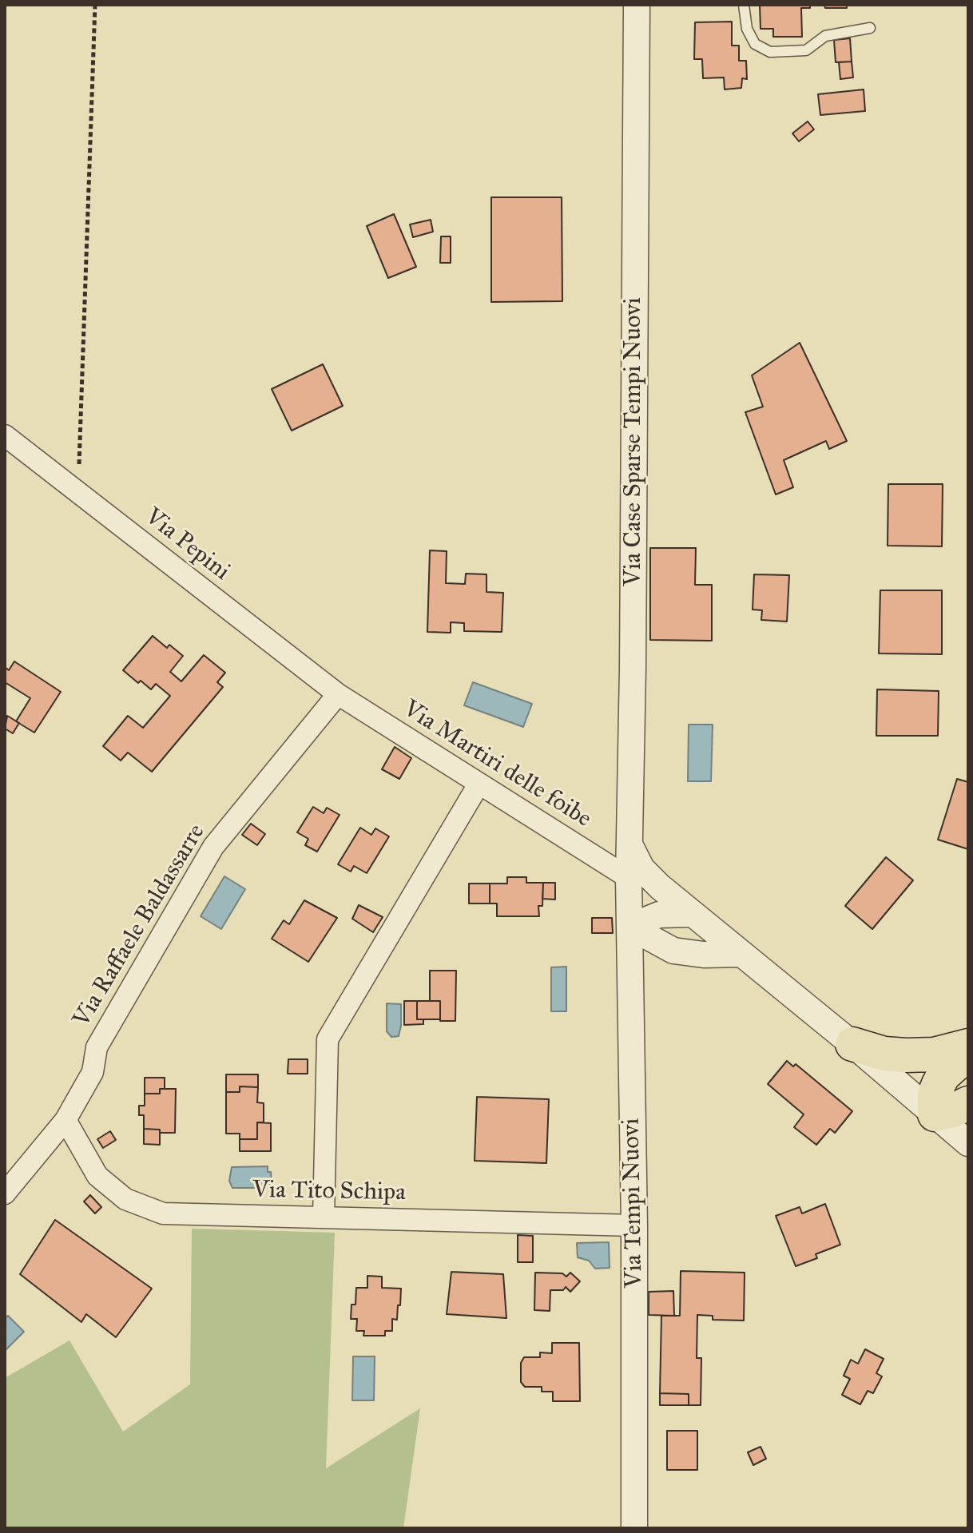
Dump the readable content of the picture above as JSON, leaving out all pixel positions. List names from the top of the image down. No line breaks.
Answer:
{"streets":{"street":["Via Case Sparse Tempi Nuovi","Via Pepini","Via Martiri delle foibe","Via Raffaele Baldassarre","Via Tito Schipa","Via Tempi Nuovi"]},"crossings":[["Via Case Sparse Tempi Nuovi","Via Martiri delle foibe"],["Via Case Sparse Tempi Nuovi","Via Tempi Nuovi"],["Via Pepini","Via Martiri delle foibe"],["Via Pepini","Via Raffaele Baldassarre"],["Via Martiri delle foibe","Via Raffaele Baldassarre"],["Via Martiri delle foibe","Via Tempi Nuovi"],["Via Raffaele Baldassarre","Via Tito Schipa"],["Via Tito Schipa","Via Tempi Nuovi"]]}
